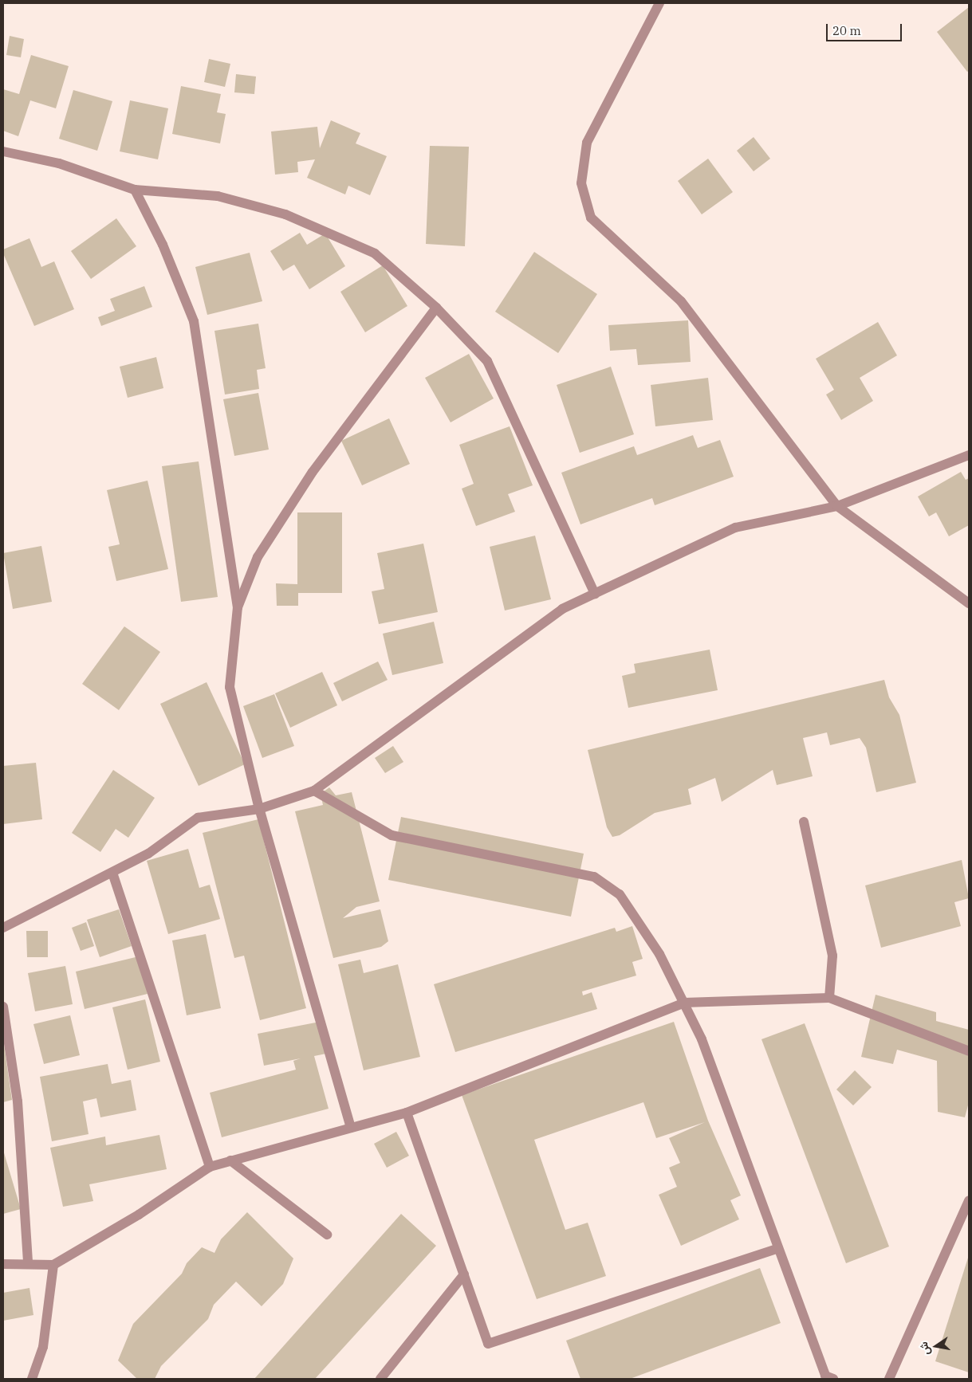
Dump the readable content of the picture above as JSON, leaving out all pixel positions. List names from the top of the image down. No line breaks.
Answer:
{"scale_bar":"20 m","north":"left"}
